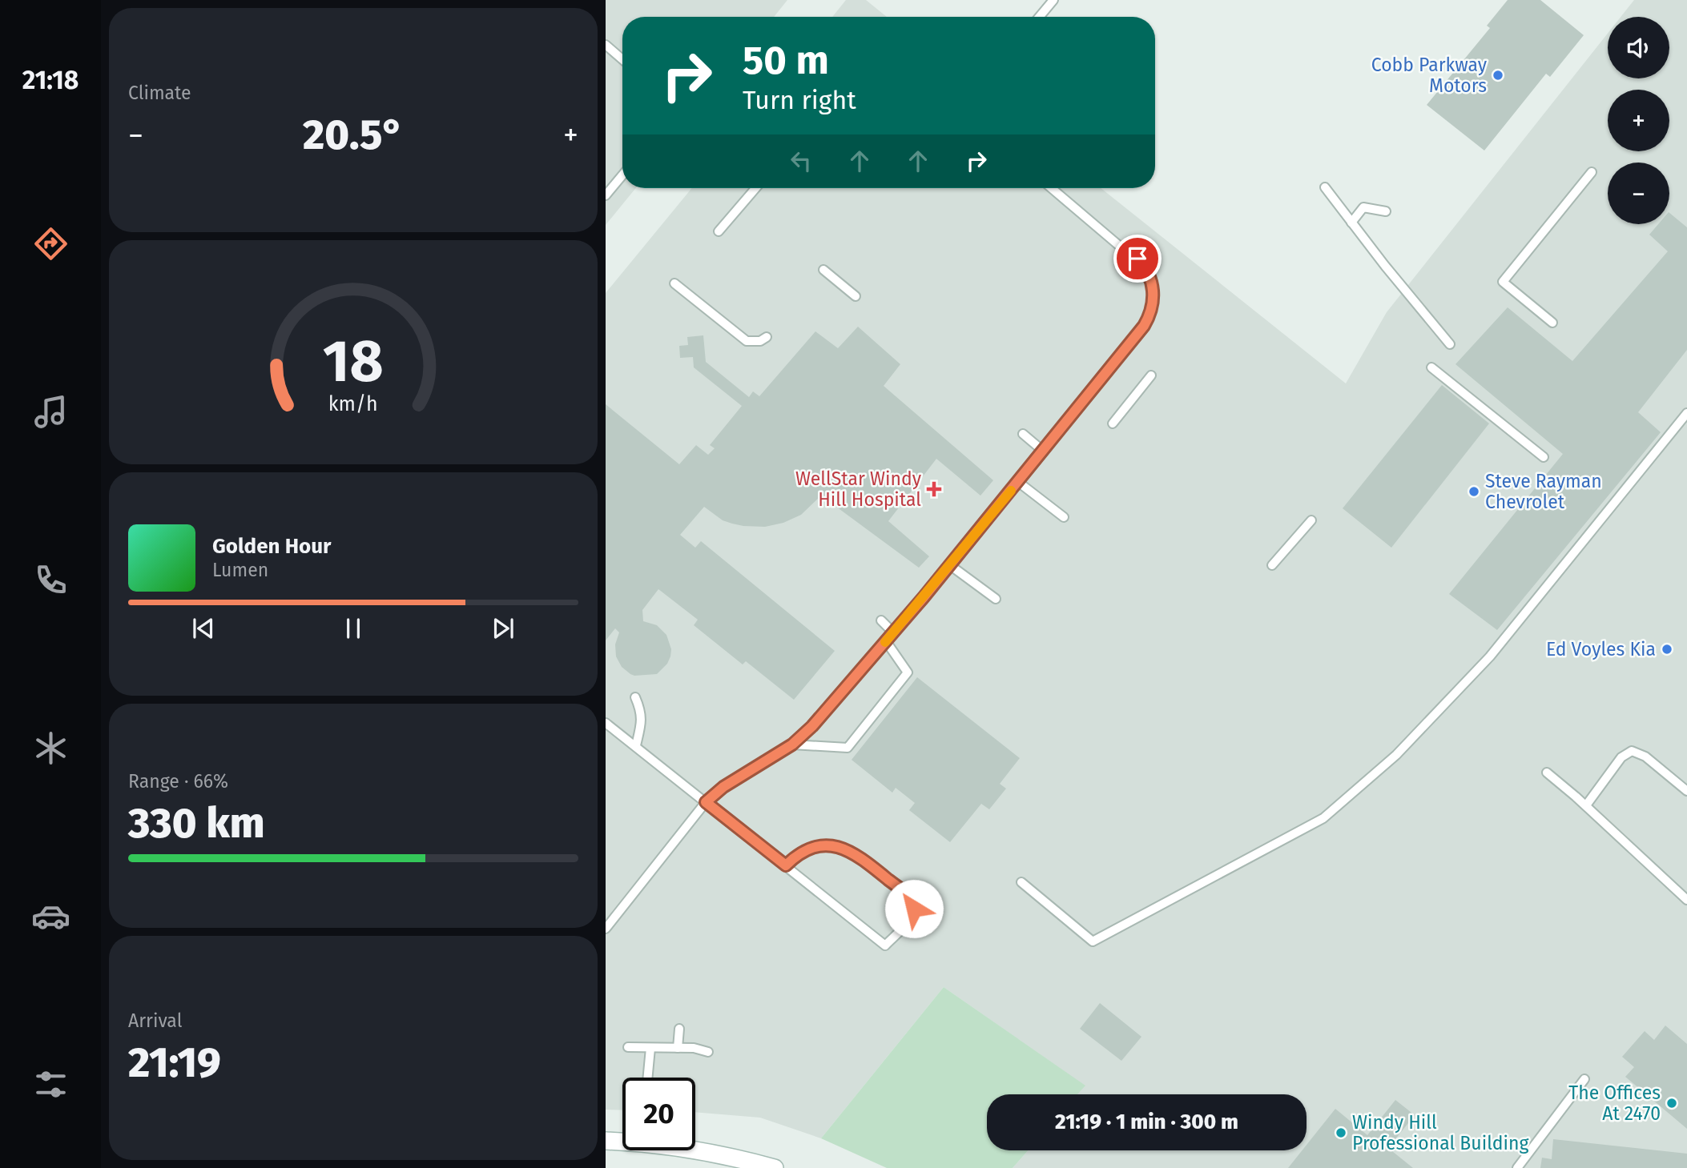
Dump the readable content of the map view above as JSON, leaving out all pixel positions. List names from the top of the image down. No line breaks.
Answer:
{"places":{"other":["Cobb Parkway Motors","Steve Rayman Chevrolet","Ed Voyles Kia","The Offices At 2470","Windy Hill Professional Building"],"health":["WellStar Windy Hill Hospital"]},"page":{"tabs":"21:18","tile":["Climate",["Range · 66%","330 km"],["Arrival","21:19"]],"map_buttons":["+","−"],"turn":["50 m","Turn right"],"heat":["−","20.5°","+"],"song":["Golden Hour","Lumen"],"limit":"20","trip":"21:19 · 1 min · 300 m","gauge":["18","km/h"]}}
